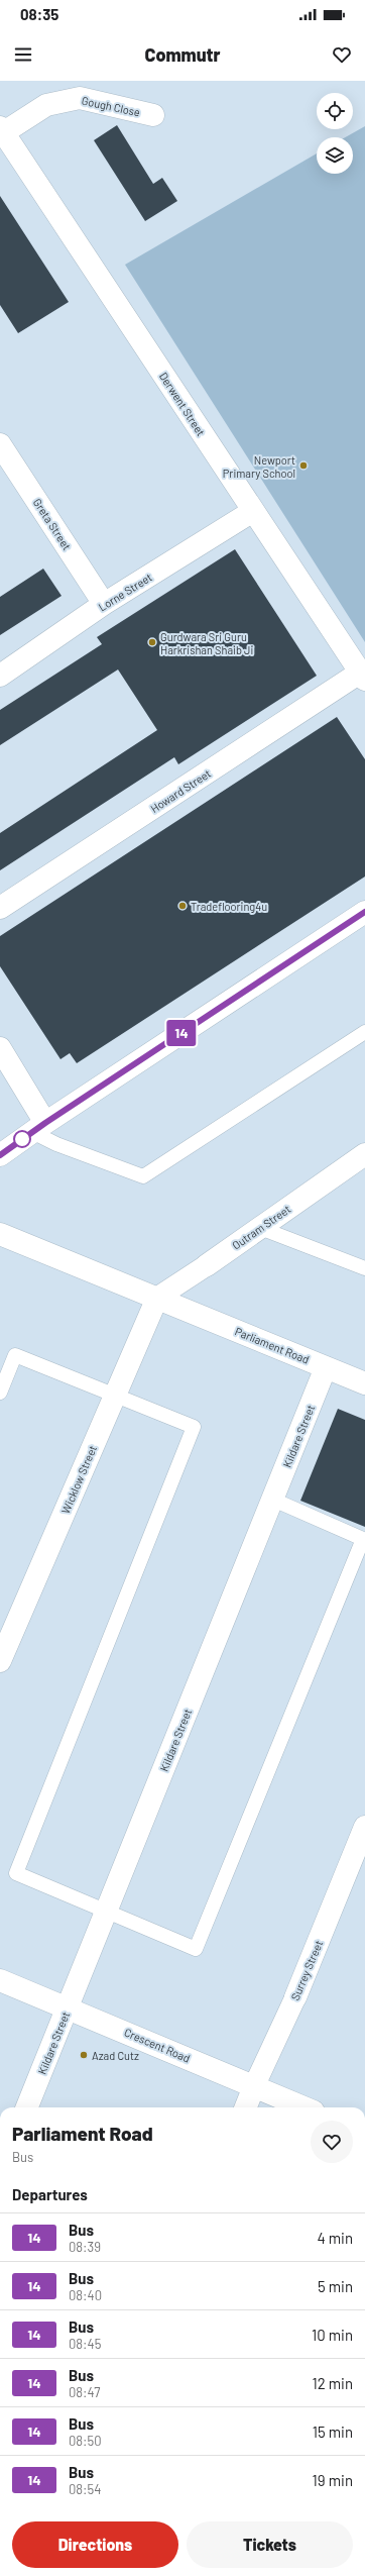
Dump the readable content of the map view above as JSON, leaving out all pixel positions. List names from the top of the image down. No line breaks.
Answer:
{"streets":{"street":["Gough Close","Derwent Street","Greta Street","Lorne Street","Howard Street","Outram Street","Parliament Road","Kildare Street","Wicklow Street","Surrey Street","Crescent Road"]},"crossings":[["Gough Close","Derwent Street"],["Derwent Street","Lorne Street"],["Derwent Street","Howard Street"],["Greta Street","Lorne Street"],["Outram Street","Parliament Road"],["Outram Street","Wicklow Street"],["Parliament Road","Kildare Street"],["Parliament Road","Wicklow Street"],["Kildare Street","Crescent Road"],["Surrey Street","Crescent Road"]],"places":["Newport Primary School","Gurdwara Sri Guru Harkrishan Shaib Ji","Tradeflooring4u","Azad Cutz"],"lines":["bus line 14"],"page":{"status":"08:35","header":"Commutr","on_map":"14","heading":[["Parliament Road","Bus"],"Departures"],"list":[{"mark":"14","name":"Bus","note":"08:39","value":"4 min"},{"mark":"14","name":"Bus","note":"08:40","value":"5 min"},{"mark":"14","name":"Bus","note":"08:45","value":"10 min"},{"mark":"14","name":"Bus","note":"08:47","value":"12 min"},{"mark":"14","name":"Bus","note":"08:50","value":"15 min"},{"mark":"14","name":"Bus","note":"08:54","value":"19 min"}],"buttons":["Directions","Tickets"]}}
